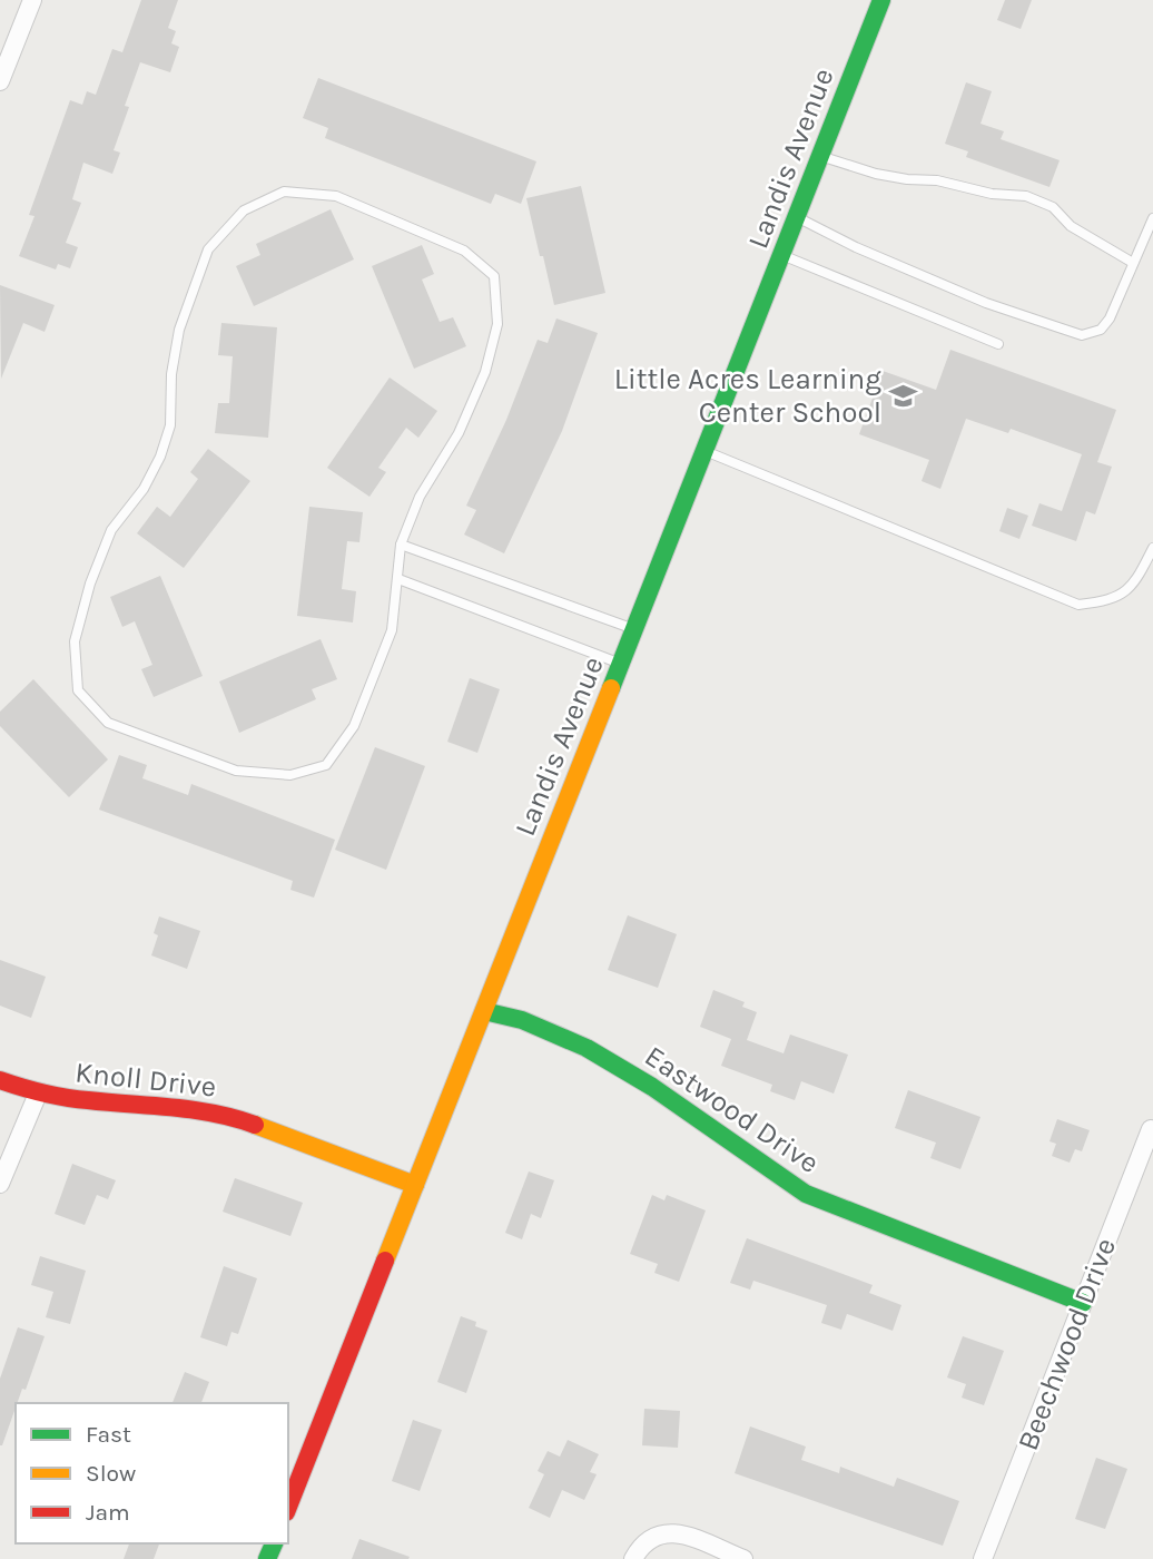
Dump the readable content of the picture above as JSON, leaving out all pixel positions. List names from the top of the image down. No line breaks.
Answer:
{"streets":{"main road":["Landis Avenue","Knoll Drive","Eastwood Drive"],"street":["Beechwood Drive"]},"crossings":[["Landis Avenue","Knoll Drive"],["Landis Avenue","Eastwood Drive"],["Eastwood Drive","Beechwood Drive"]],"places":{"school or university":["Little Acres Learning Center School"]},"legend":["Fast","Slow","Jam"]}
